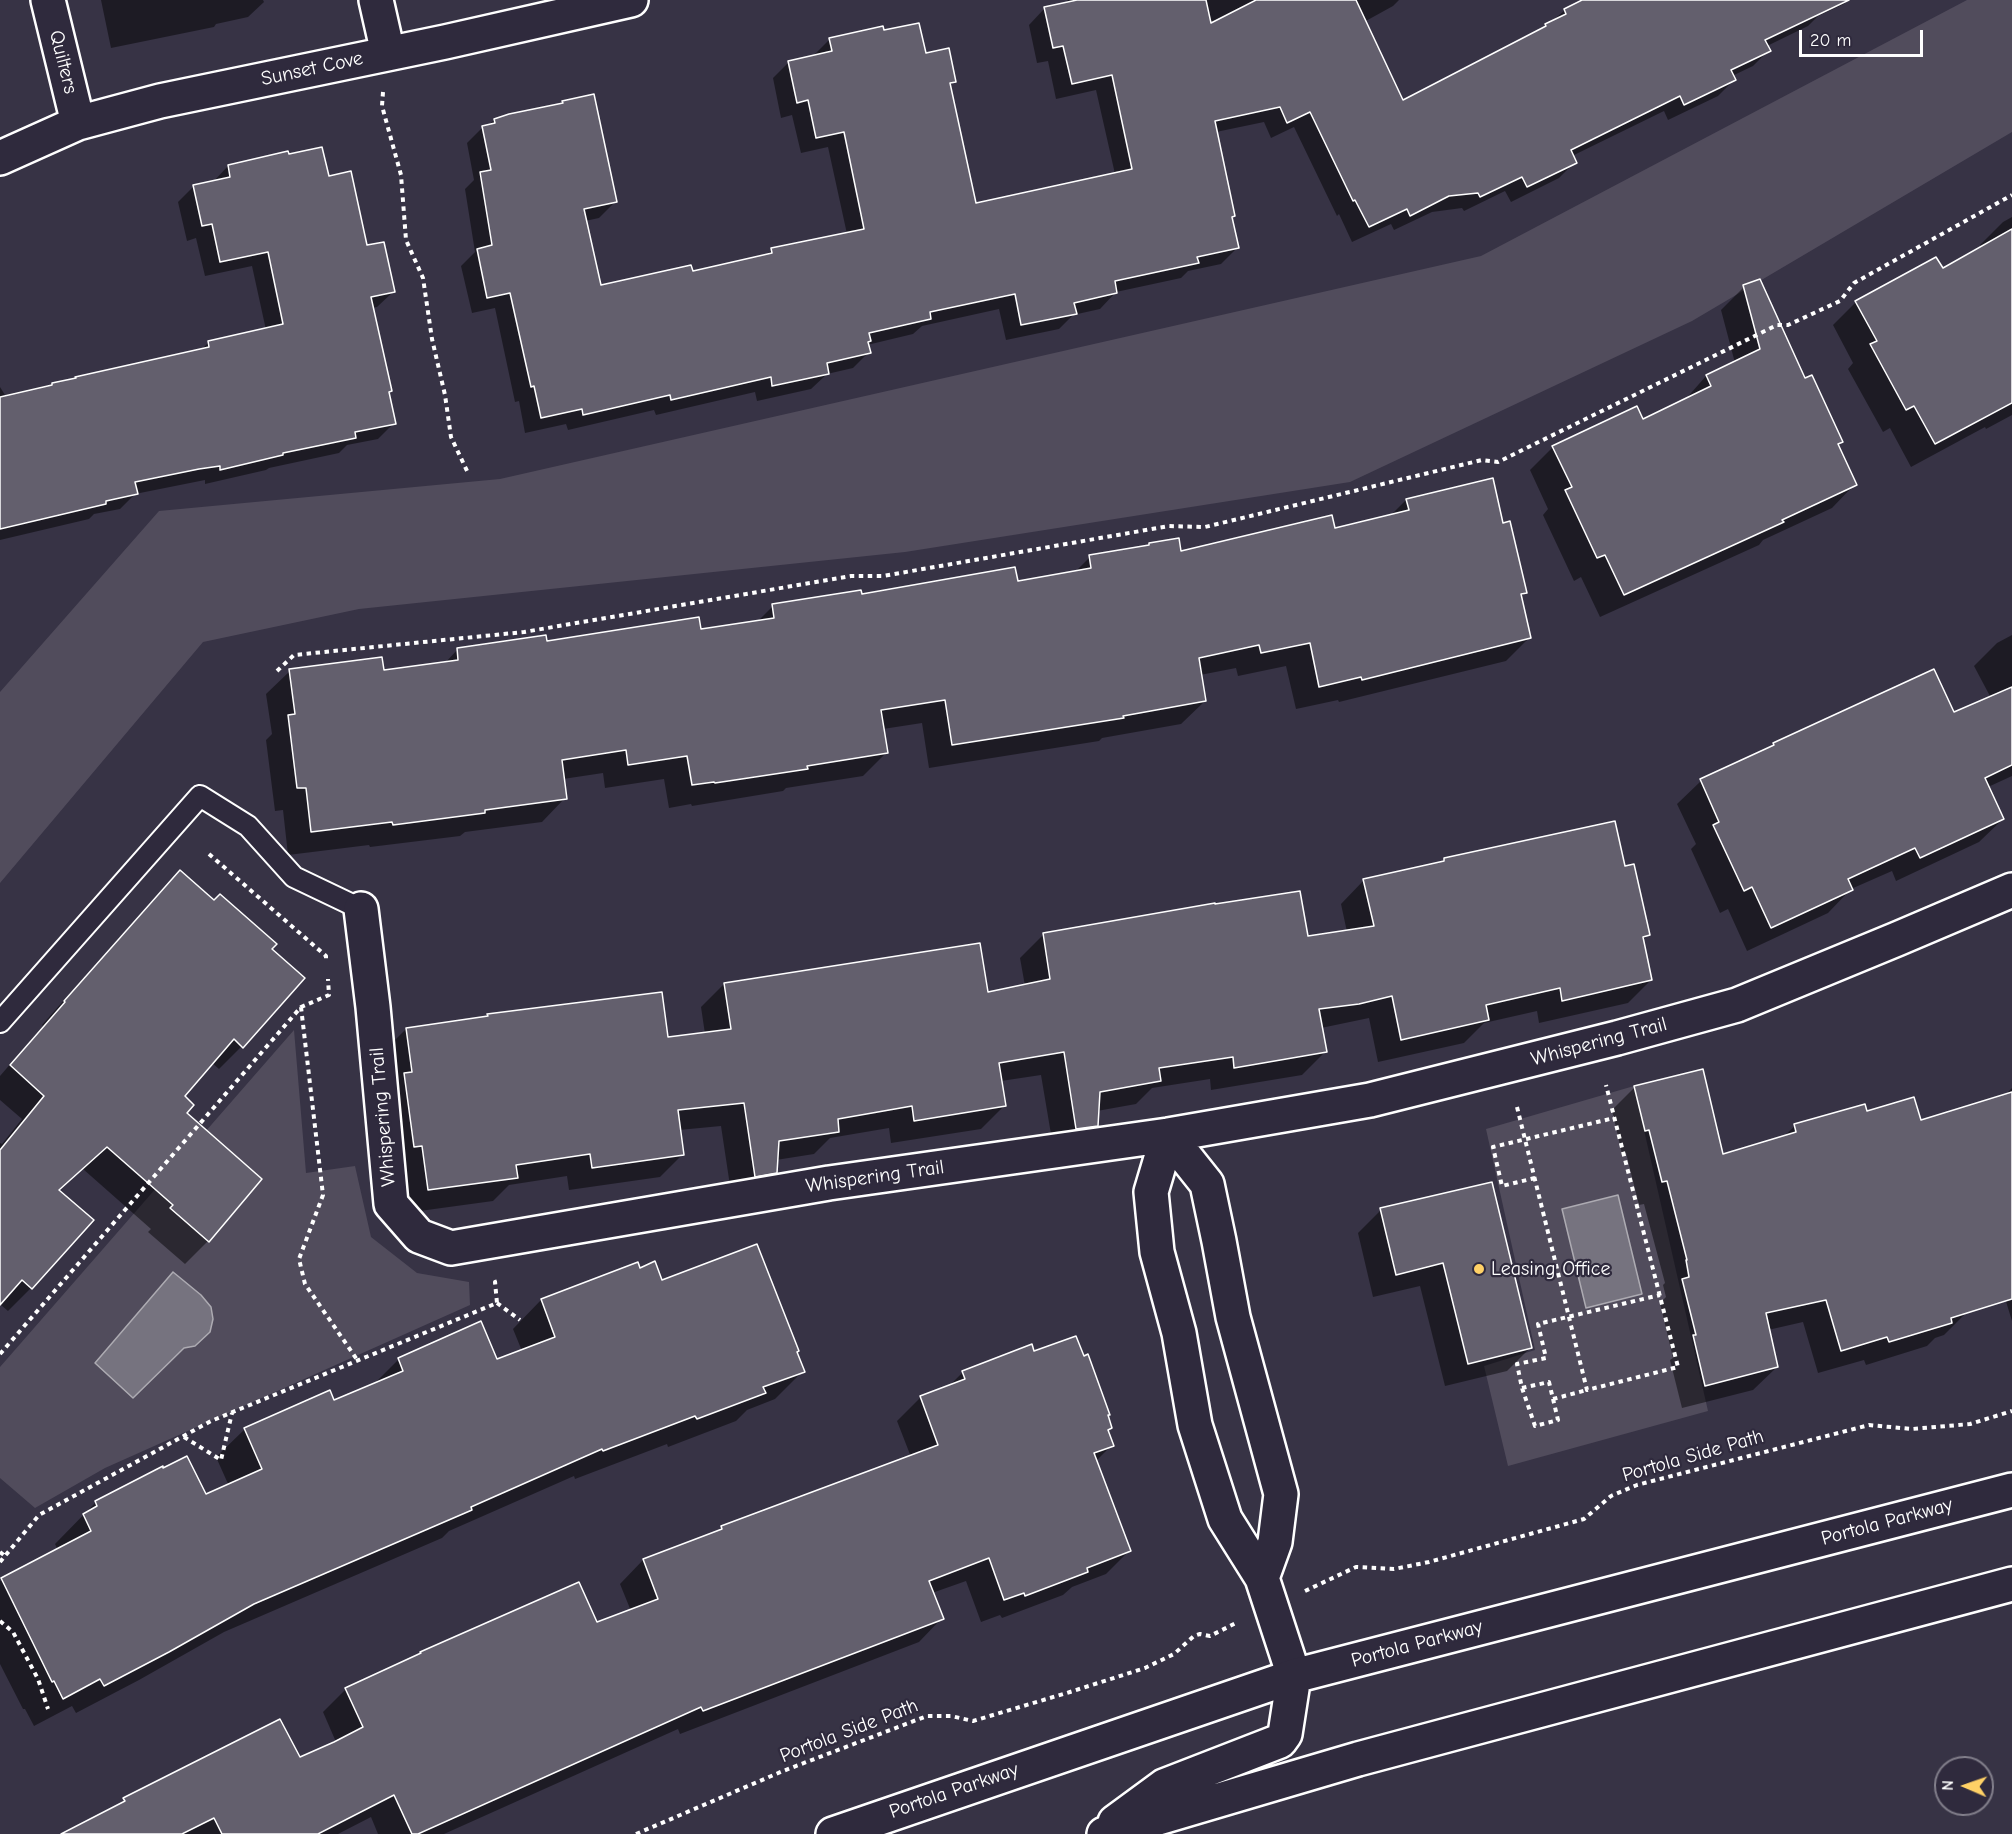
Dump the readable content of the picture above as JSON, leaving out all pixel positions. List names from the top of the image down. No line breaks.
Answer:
{"streets":{"street":["Quilters","Sunset Cove","Whispering Trail","Portola Parkway"],"path":["Portola Side Path"]},"crossings":[["Quilters","Sunset Cove"]],"places":["Leasing Office"],"scale_bar":"20 m","north":"left"}
